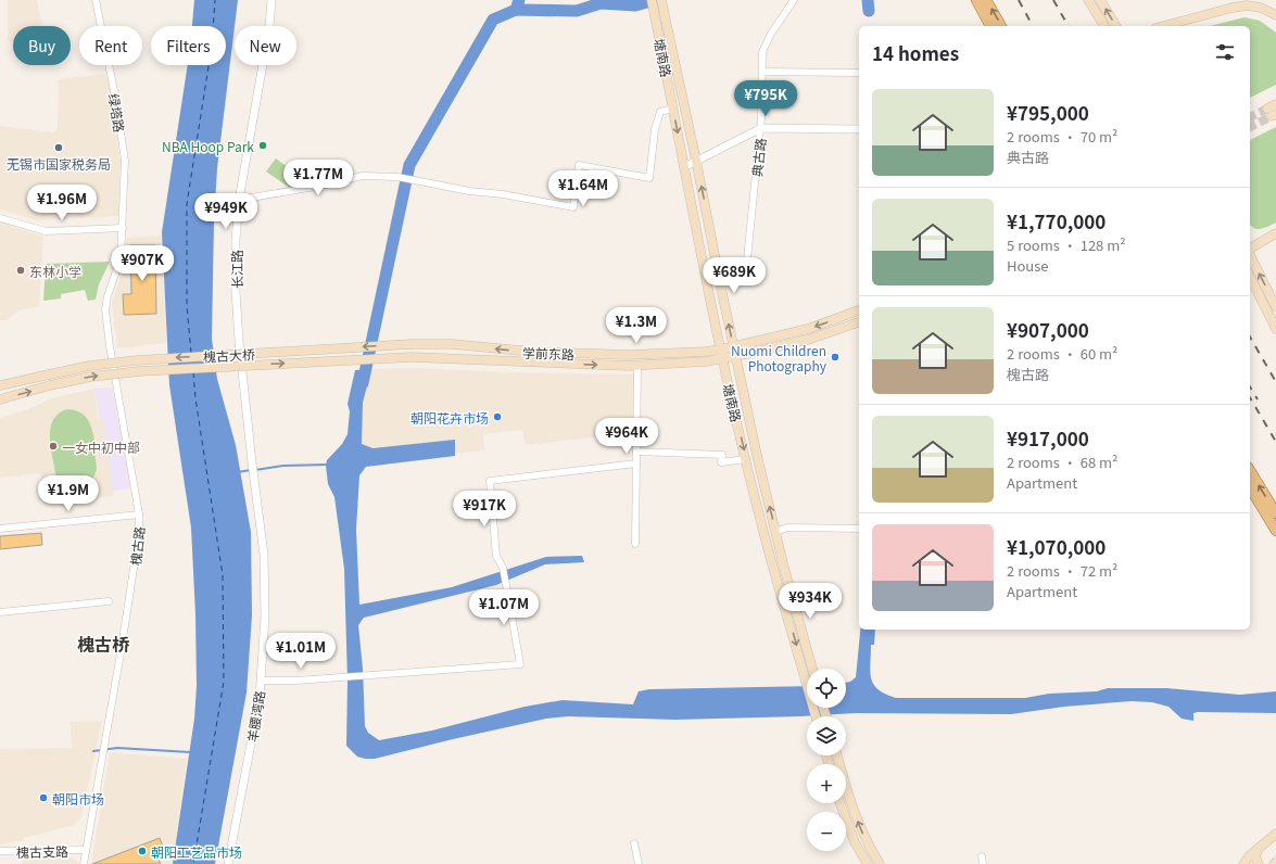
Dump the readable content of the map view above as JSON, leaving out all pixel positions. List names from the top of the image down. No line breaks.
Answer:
{"streets":{"main road":["塘南路","学前东路","槐古大桥"],"street":["绿塔路","典古路","长江路","槐古路","羊腰湾路","槐古支路"]},"crossings":[["塘南路","学前东路"],["绿塔路","槐古路"],["长江路","羊腰湾路"],["学前东路","槐古大桥"],["槐古路","槐古支路"]],"districts":["槐古桥"],"places":["NBA Hoop Park","无锡市国家税务局","东林小学","Nuomi Children Photography","朝阳花卉市场","一女中初中部","朝阳市场","朝阳工艺品市场"],"page":{"chip":["Buy","Rent","Filters","New"],"heading":"14 homes","list":[{"name":"¥795,000","note":"2 rooms · 70 m² · 典古路"},{"name":"¥1,770,000","note":"5 rooms · 128 m² · House"},{"name":"¥907,000","note":"2 rooms · 60 m² · 槐古路"},{"name":"¥917,000","note":"2 rooms · 68 m² · Apartment"},{"name":"¥1,070,000","note":"2 rooms · 72 m² · Apartment"}],"price":["¥795K","¥1.77M","¥1.64M","¥1.96M","¥949K","¥907K","¥689K","¥1.3M","¥964K","¥1.9M","¥917K","¥934K","¥1.07M","¥1.01M"],"map_buttons":["+","−"]}}
